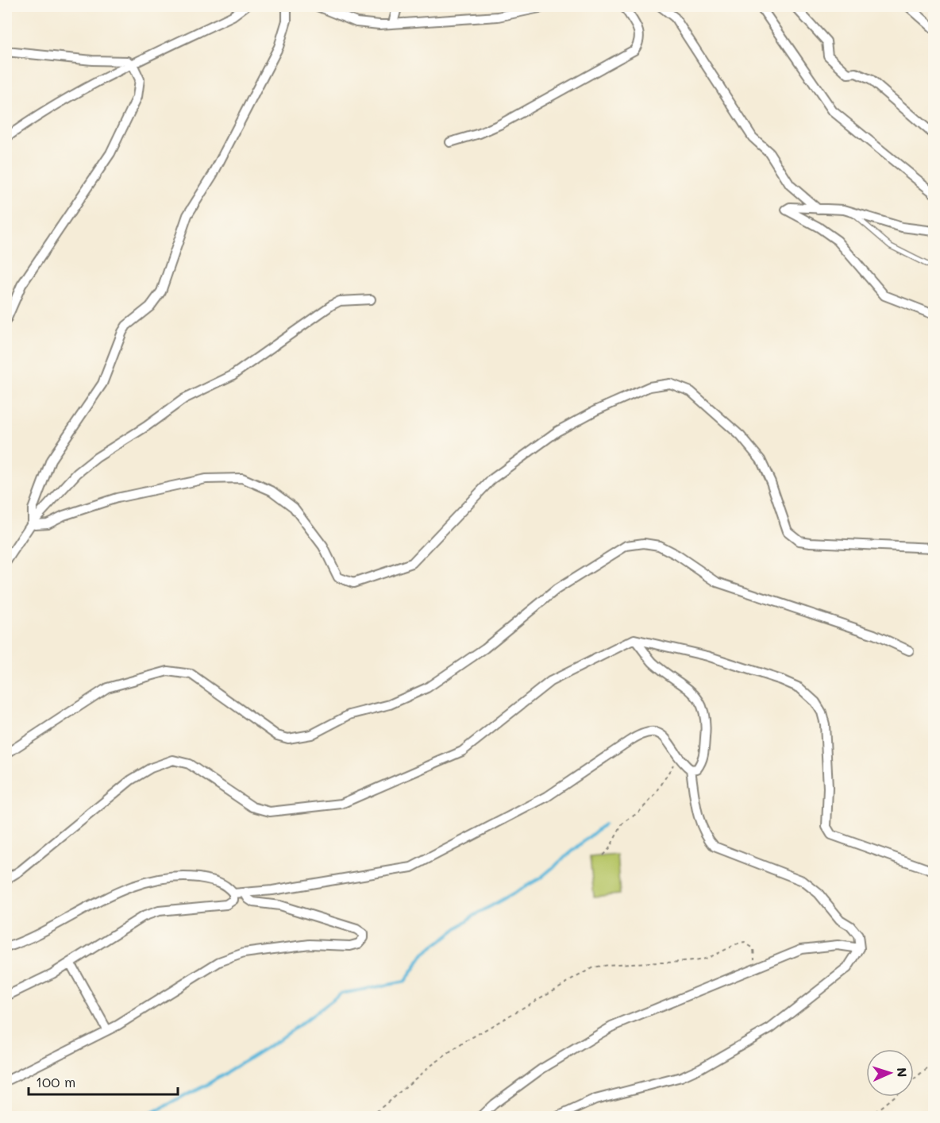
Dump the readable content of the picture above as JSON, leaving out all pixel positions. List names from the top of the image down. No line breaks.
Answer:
{"scale_bar":"100 m","north":"right"}
